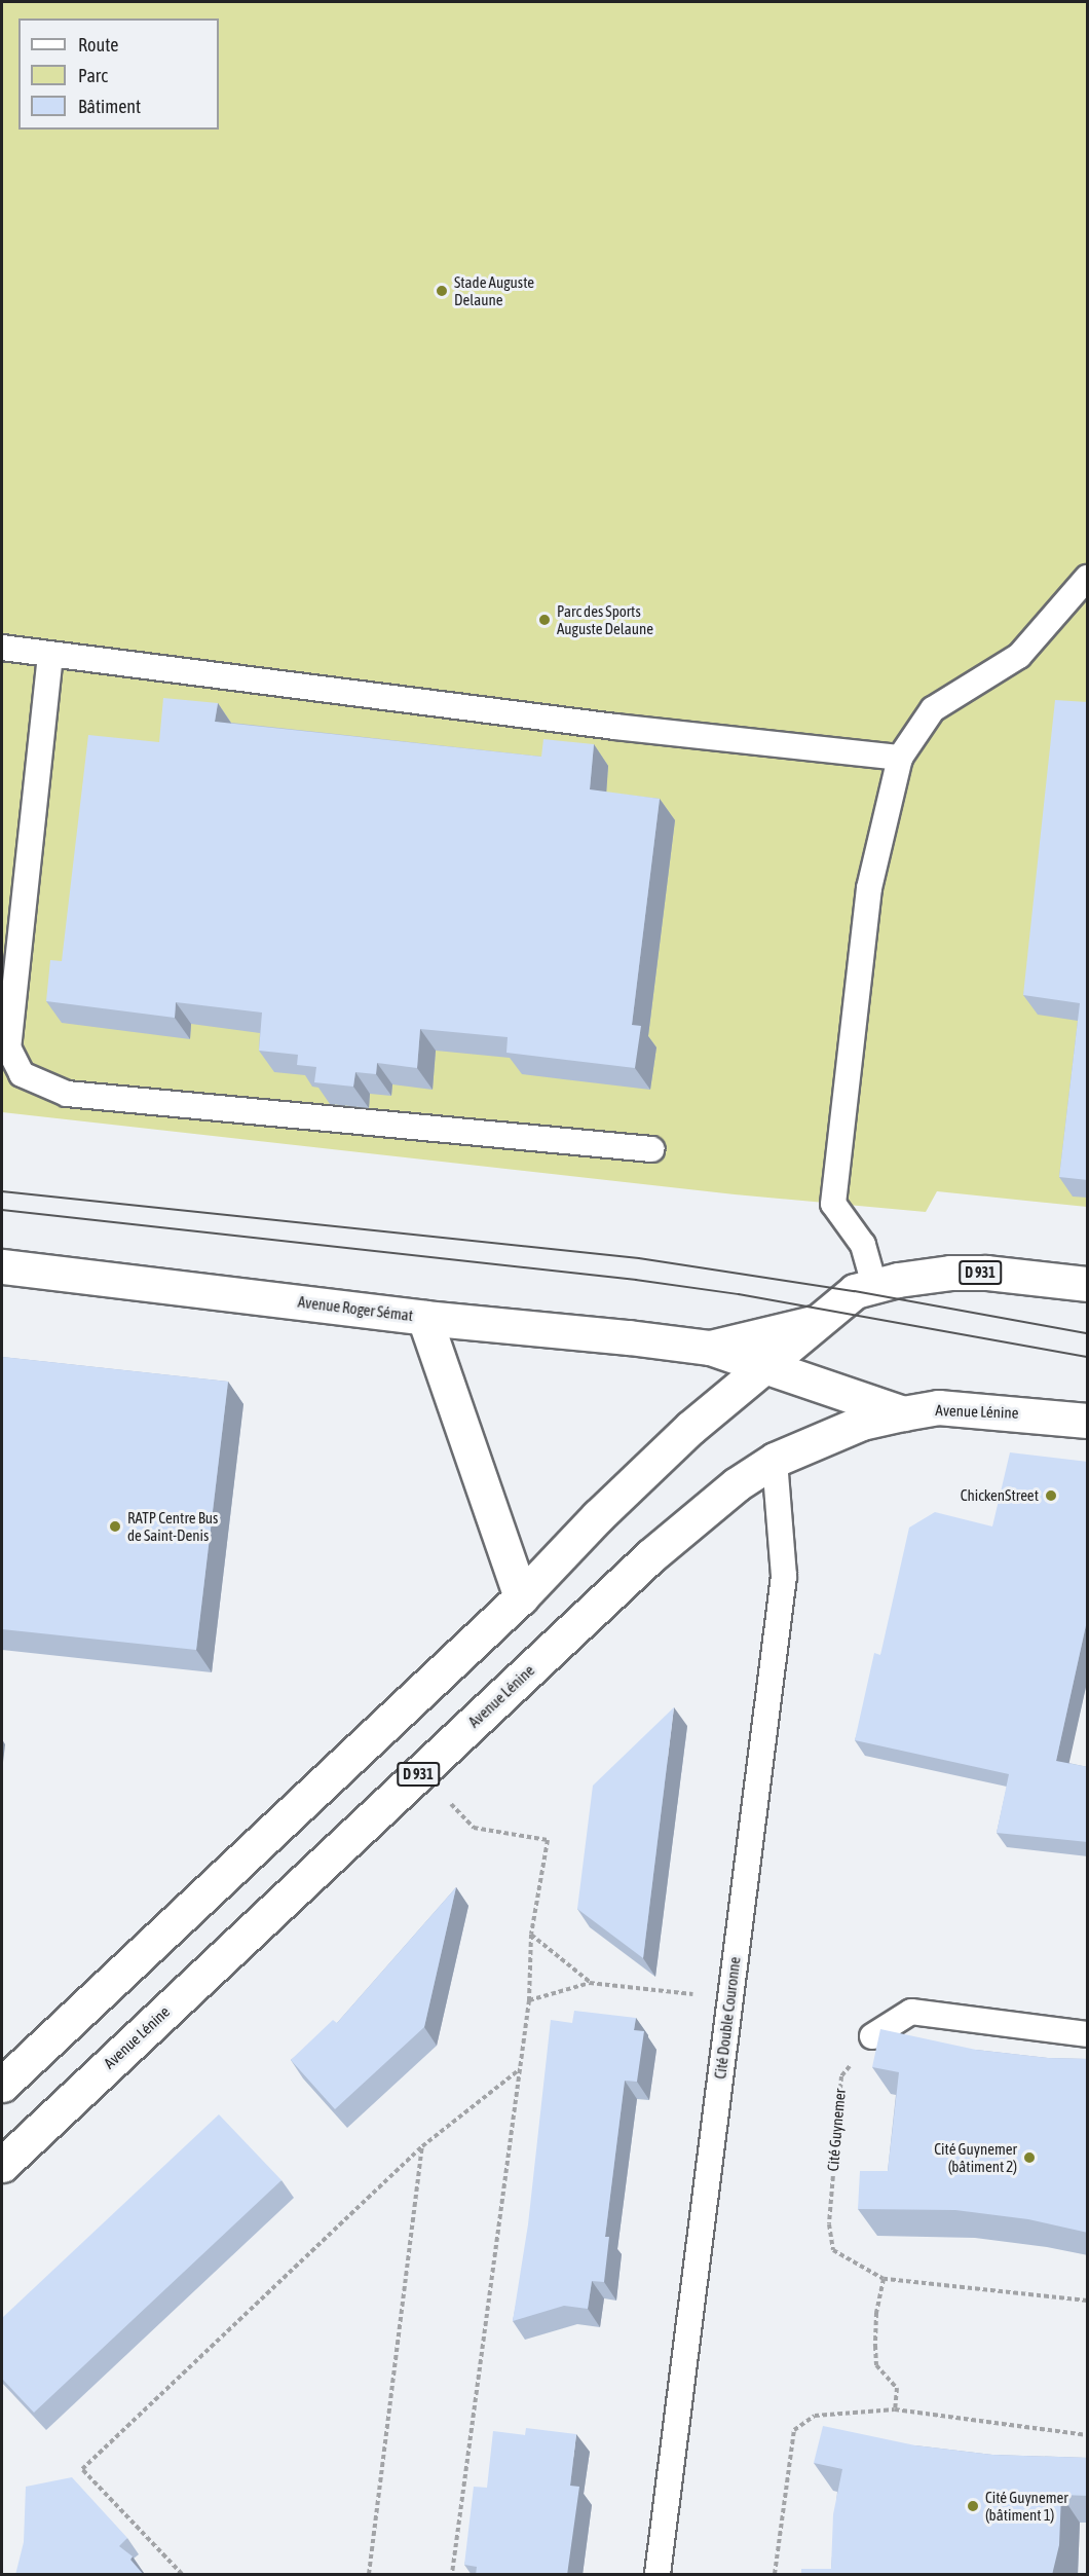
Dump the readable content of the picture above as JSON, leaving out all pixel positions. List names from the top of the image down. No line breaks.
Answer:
{"streets":{"main road":["D 931","Avenue Roger Sémat","Avenue Lénine"],"lane":["Cité Double Couronne"],"path":["Cité Guynemer"]},"crossings":[["D 931","Avenue Roger Sémat"],["Avenue Lénine","Cité Double Couronne"]],"places":["Stade Auguste Delaune","Parc des Sports Auguste Delaune","ChickenStreet","RATP Centre Bus de Saint-Denis","Cité Guynemer (bâtiment 2)","Cité Guynemer (bâtiment 1)"],"legend":["Route","Parc","Bâtiment"]}
